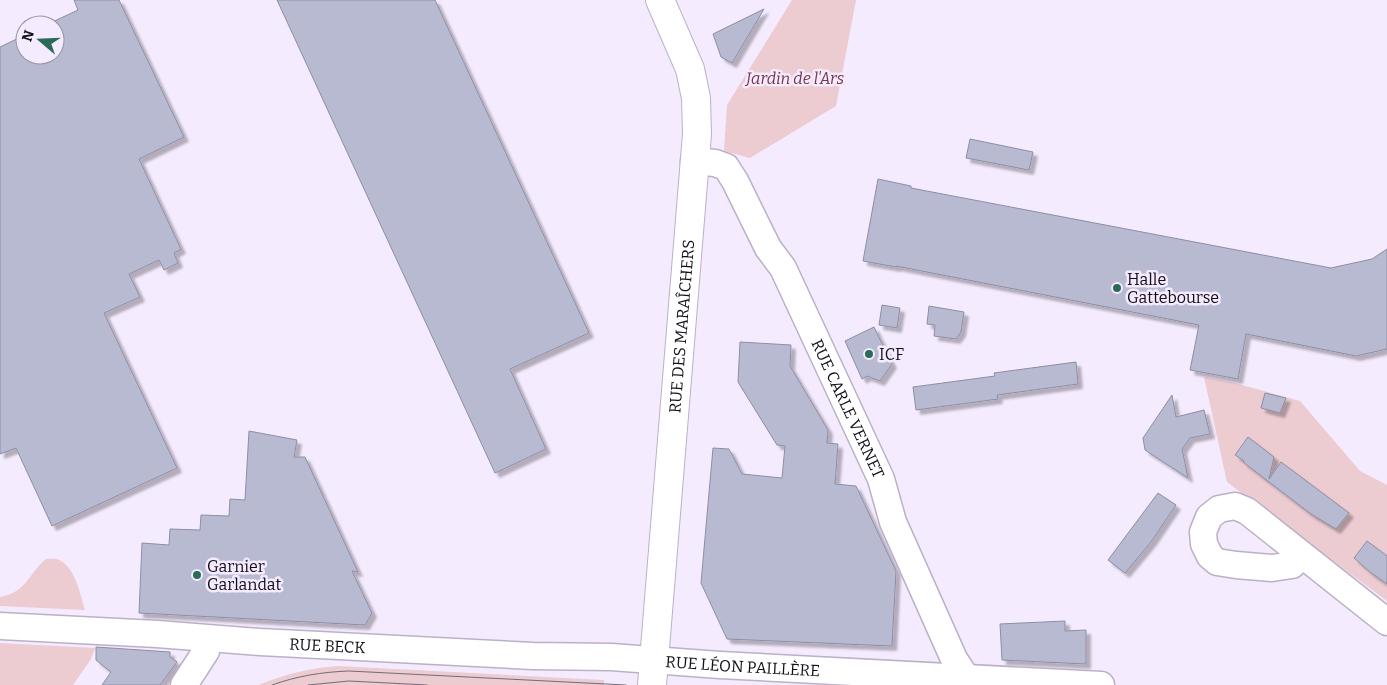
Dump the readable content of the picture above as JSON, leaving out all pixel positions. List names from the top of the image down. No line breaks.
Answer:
{"streets":{"main road":["RUE DES MARAÎCHERS"],"street":["RUE CARLE VERNET","RUE BECK","RUE LÉON PAILLÈRE"]},"crossings":[["RUE DES MARAÎCHERS","RUE CARLE VERNET"],["RUE DES MARAÎCHERS","RUE BECK"],["RUE DES MARAÎCHERS","RUE LÉON PAILLÈRE"],["RUE CARLE VERNET","RUE LÉON PAILLÈRE"],["RUE BECK","RUE LÉON PAILLÈRE"]],"parks":["Jardin de l'Ars"],"places":["Halle Gattebourse","ICF","Garnier Garlandat"],"north":"left"}
